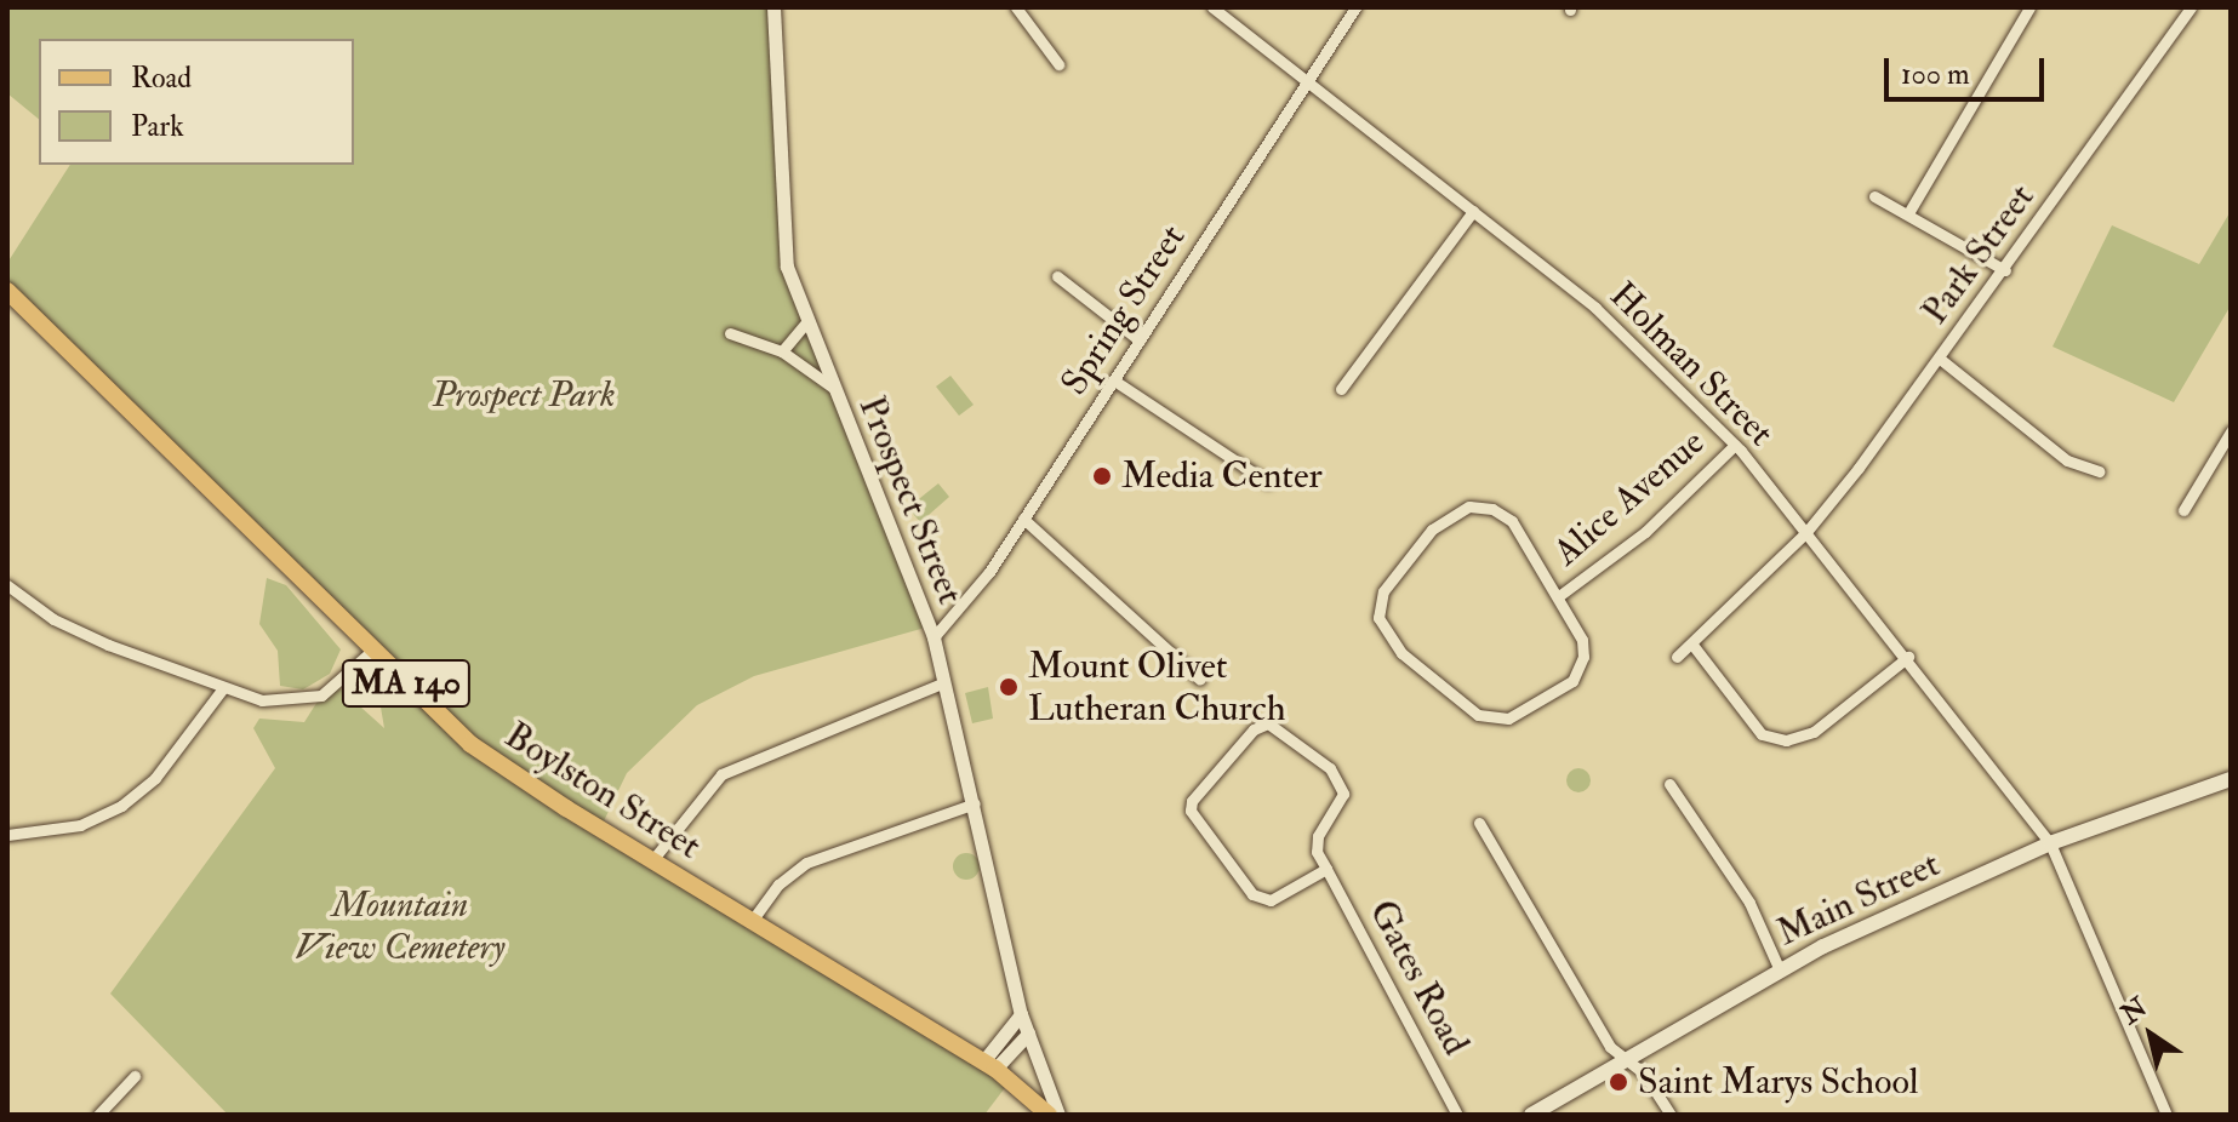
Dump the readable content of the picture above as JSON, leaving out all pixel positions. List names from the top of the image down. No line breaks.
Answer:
{"streets":{"main road":["MA 140","Boylston Street","Main Street"],"street":["Park Street","Spring Street","Holman Street","Alice Avenue","Prospect Street","Gates Road"]},"crossings":[["Park Street","Holman Street"],["Spring Street","Holman Street"],["Spring Street","Prospect Street"],["Holman Street","Alice Avenue"],["Holman Street","Main Street"]],"parks":["Prospect Park","Mountain View Cemetery"],"places":["Media Center","Mount Olivet Lutheran Church","Saint Marys School"],"legend":["Road","Park"],"scale_bar":"100 m","north":"top left"}
